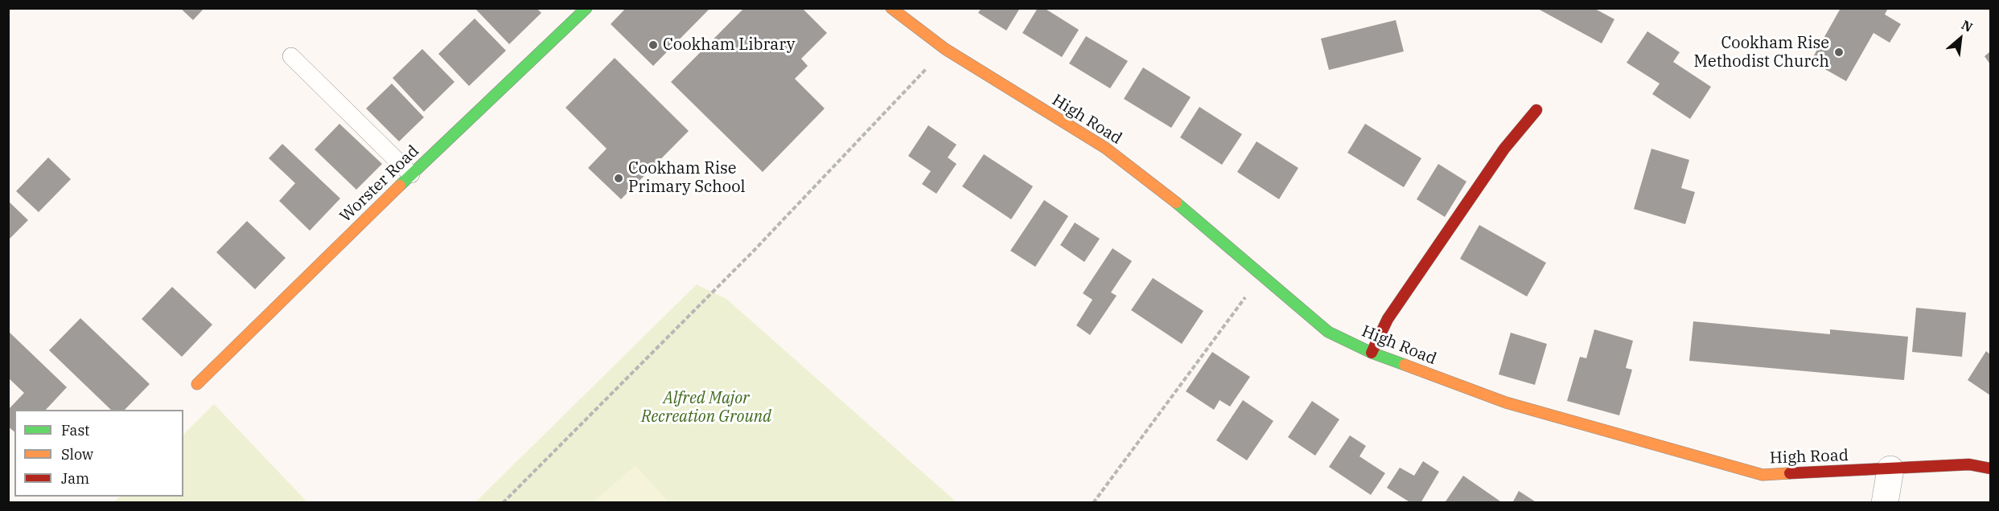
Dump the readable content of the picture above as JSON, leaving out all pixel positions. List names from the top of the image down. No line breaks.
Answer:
{"streets":{"street":["High Road","Worster Road"]},"parks":["Alfred Major Recreation Ground"],"places":["Cookham Library","Cookham Rise Methodist Church","Cookham Rise Primary School"],"legend":["Fast","Slow","Jam"],"north":"top right"}
